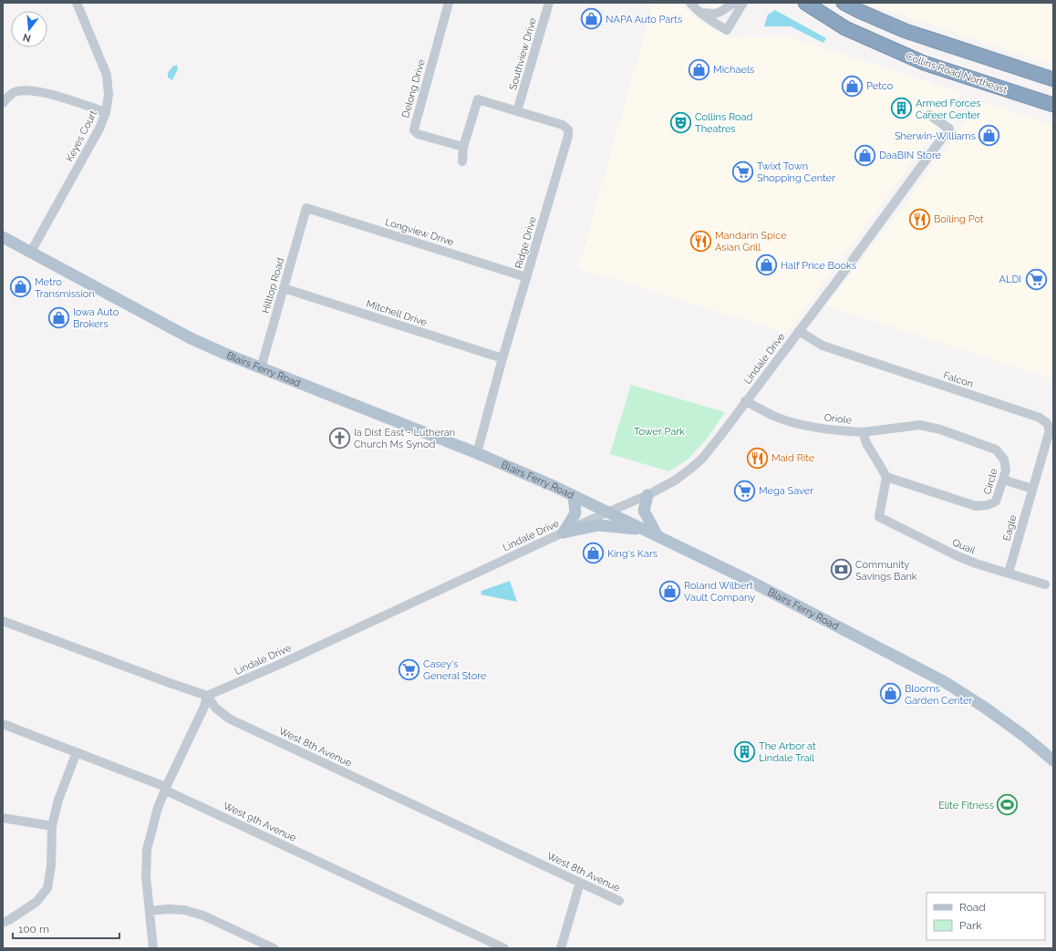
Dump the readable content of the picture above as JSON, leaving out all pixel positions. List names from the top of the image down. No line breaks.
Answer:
{"streets":{"highway":["Collins Road Northeast"],"main road":["Blairs Ferry Road"],"street":["Southview Drive","Delong Drive","Keyes Court","Longview Drive","Ridge Drive","Hilltop Road","Mitchell Drive","Lindale Drive","Falcon","Oriole","Circle","Eagle","Quail","West 8th Avenue","West 9th Avenue"]},"crossings":[["Southview Drive","Ridge Drive"],["Delong Drive","Ridge Drive"],["Keyes Court","Blairs Ferry Road"],["Longview Drive","Ridge Drive"],["Longview Drive","Hilltop Road"],["Ridge Drive","Mitchell Drive"],["Ridge Drive","Blairs Ferry Road"],["Hilltop Road","Mitchell Drive"],["Hilltop Road","Blairs Ferry Road"],["Lindale Drive","Blairs Ferry Road"],["Lindale Drive","Falcon"],["Lindale Drive","Oriole"],["Lindale Drive","West 8th Avenue"],["Falcon","Eagle"],["Oriole","Circle"],["Oriole","Quail"],["Circle","Quail"],["Eagle","Quail"]],"parks":["Tower Park"],"places":{"shop":["NAPA Auto Parts","Michaels","Petco","Sherwin-Williams","DaaBIN Store","Half Price Books","Metro Transmission","Iowa Auto Brokers","King's Kars","Roland Wilbert Vault Company","Blooms Garden Center"],"building":["Armed Forces Career Center","The Arbor at Lindale Trail"],"theatre":["Collins Road Theatres"],"supermarket":["Twixt Town Shopping Center","ALDI","Mega Saver","Casey's General Store"],"restaurant":["Boiling Pot","Mandarin Spice Asian Grill","Maid Rite"],"church":["Ia Dist East - Lutheran Church Ms Synod"],"bank":["Community Savings Bank"],"sports":["Elite Fitness"]},"legend":["Road","Park"],"scale_bar":"100 m","north":"bottom"}
